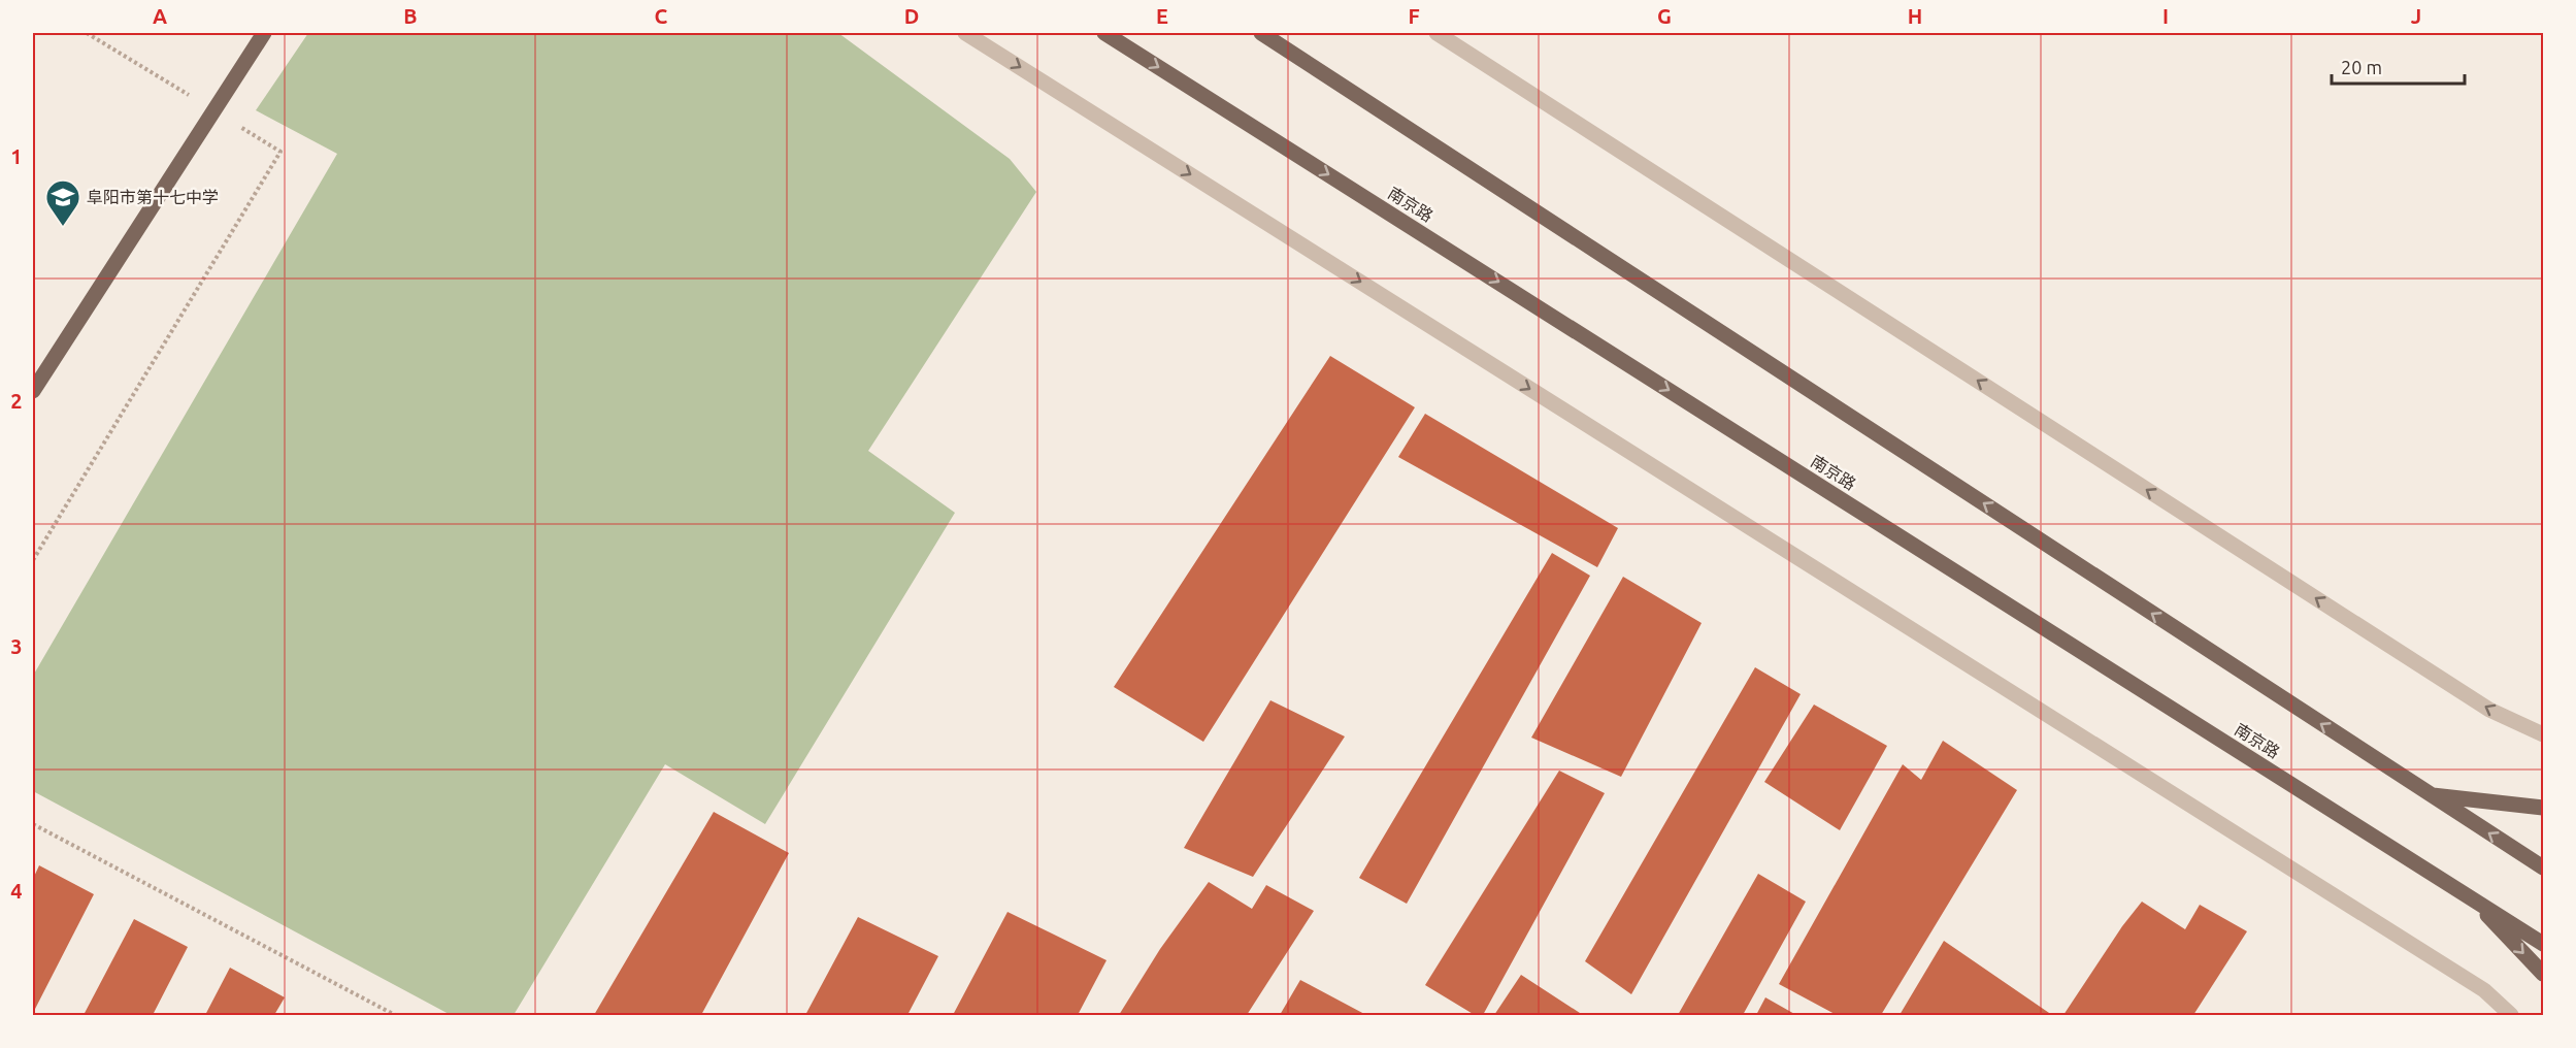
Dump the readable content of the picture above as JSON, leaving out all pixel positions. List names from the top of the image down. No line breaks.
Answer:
{"streets":{"main road":["南京路"]},"places":{"school or university":["阜阳市第十七中学"]},"scale_bar":"20 m","grid":{"columns":["A","B","C","D","E","F","G","H","I","J"],"rows":["1","2","3","4"]}}
